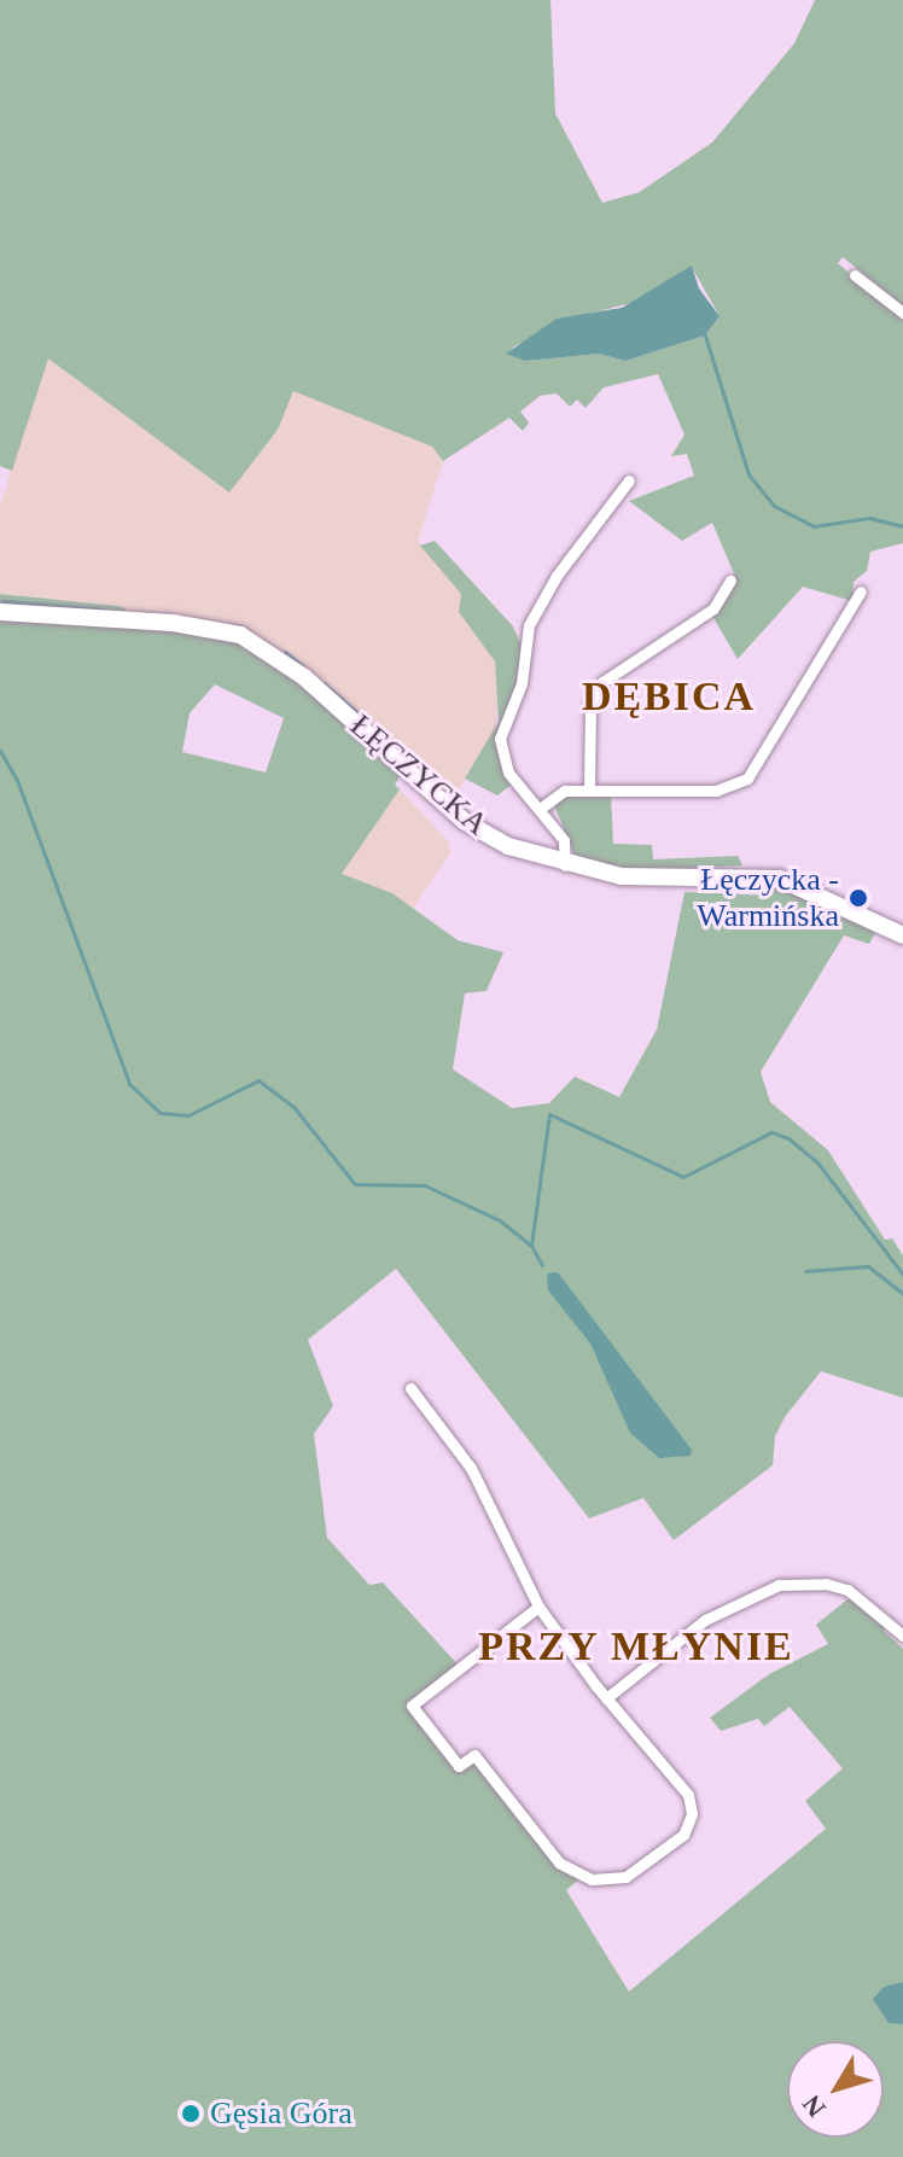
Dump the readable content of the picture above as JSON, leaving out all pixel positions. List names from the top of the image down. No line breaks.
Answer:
{"streets":{"main road":["ŁĘCZYCKA"]},"districts":["DĘBICA","PRZY MŁYNIE"],"places":["Łęczycka - Warmińska","Gęsia Góra"],"north":"bottom left"}
